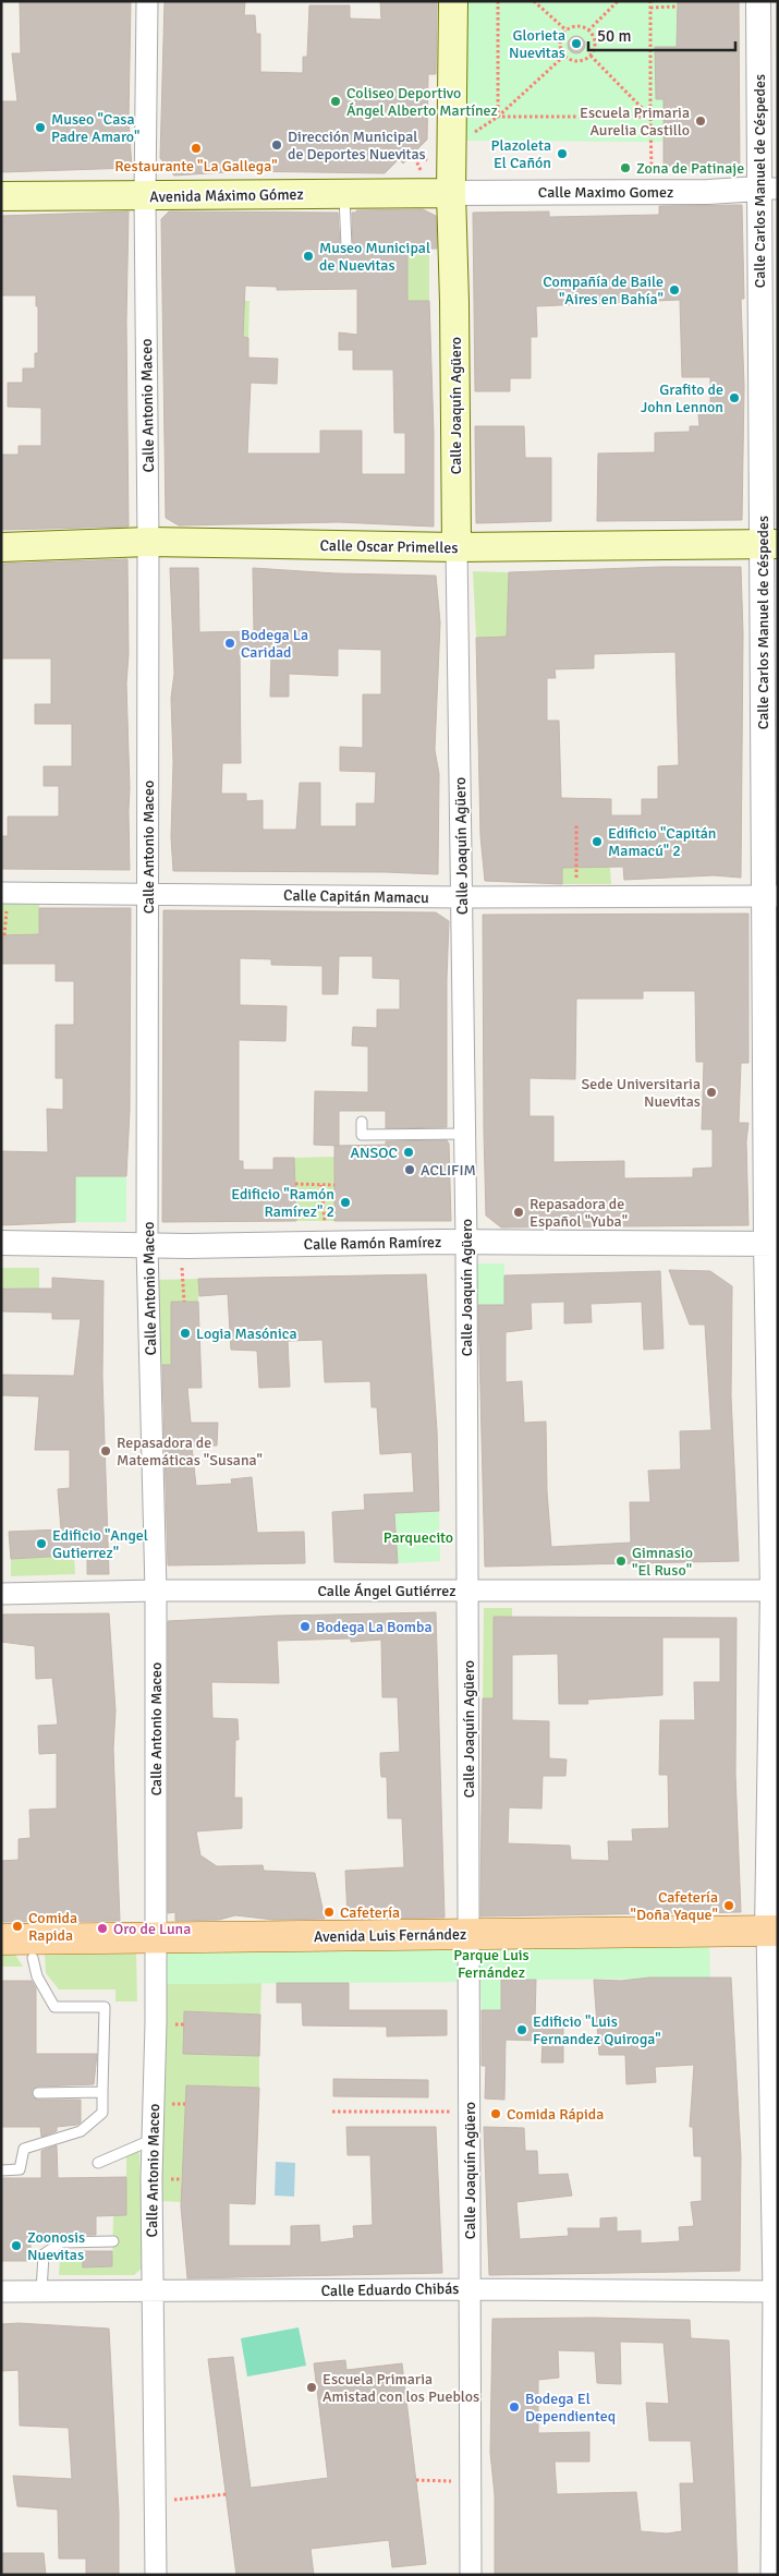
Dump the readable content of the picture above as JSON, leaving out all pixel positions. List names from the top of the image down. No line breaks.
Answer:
{"streets":{"main road":["Avenida Máximo Gómez","Calle Joaquín Agüero","Calle Oscar Primelles","Avenida Luis Fernández"],"street":["Calle Carlos Manuel de Céspedes","Calle Maximo Gomez","Calle Antonio Maceo","Calle Capitán Mamacu","Calle Ramón Ramírez","Calle Ángel Gutiérrez","Calle Eduardo Chibás"]},"crossings":[["Calle Carlos Manuel de Céspedes","Calle Maximo Gomez"],["Calle Carlos Manuel de Céspedes","Calle Oscar Primelles"],["Calle Carlos Manuel de Céspedes","Calle Capitán Mamacu"],["Calle Carlos Manuel de Céspedes","Calle Ramón Ramírez"],["Calle Carlos Manuel de Céspedes","Calle Ángel Gutiérrez"],["Calle Carlos Manuel de Céspedes","Avenida Luis Fernández"],["Calle Maximo Gomez","Avenida Máximo Gómez"],["Calle Maximo Gomez","Calle Joaquín Agüero"],["Avenida Máximo Gómez","Calle Antonio Maceo"],["Avenida Máximo Gómez","Calle Joaquín Agüero"],["Calle Antonio Maceo","Calle Oscar Primelles"],["Calle Antonio Maceo","Calle Capitán Mamacu"],["Calle Antonio Maceo","Calle Ramón Ramírez"],["Calle Antonio Maceo","Calle Ángel Gutiérrez"],["Calle Antonio Maceo","Avenida Luis Fernández"],["Calle Antonio Maceo","Calle Eduardo Chibás"],["Calle Joaquín Agüero","Calle Oscar Primelles"],["Calle Joaquín Agüero","Calle Capitán Mamacu"],["Calle Joaquín Agüero","Calle Ramón Ramírez"],["Calle Joaquín Agüero","Calle Ángel Gutiérrez"],["Calle Joaquín Agüero","Avenida Luis Fernández"],["Calle Joaquín Agüero","Calle Eduardo Chibás"]],"parks":["Parquecito","Parque Luis Fernández"],"places":["Glorieta Nuevitas","Coliseo Deportivo Ángel Alberto Martínez","Escuela Primaria Aurelia Castillo","Museo \"Casa Padre Amaro\"","Dirección Municipal de Deportes Nuevitas","Restaurante \"La Gallega\"","Plazoleta El Cañón","Zona de Patinaje","Museo Municipal de Nuevitas","Compañía de Baile \"Aires en Bahía\"","Grafito de John Lennon","Bodega La Caridad","Edificio \"Capitán Mamacú\" 2","Sede Universitaria Nuevitas","ANSOC","ACLIFIM","Edificio \"Ramón Ramírez\" 2","Repasadora de Español \"Yuba\"","Logia Masónica","Repasadora de Matemáticas \"Susana\"","Edificio \"Angel Gutierrez\"","Gimnasio \"El Ruso\"","Bodega La Bomba","Cafetería \"Doña Yaque\"","Cafetería","Comida Rapida","Oro de Luna","Edificio \"Luis Fernandez Quiroga\"","Comida Rápida","Zoonosis Nuevitas","Escuela Primaria Amistad con los Pueblos","Bodega El Dependienteq"],"scale_bar":"50 m"}
